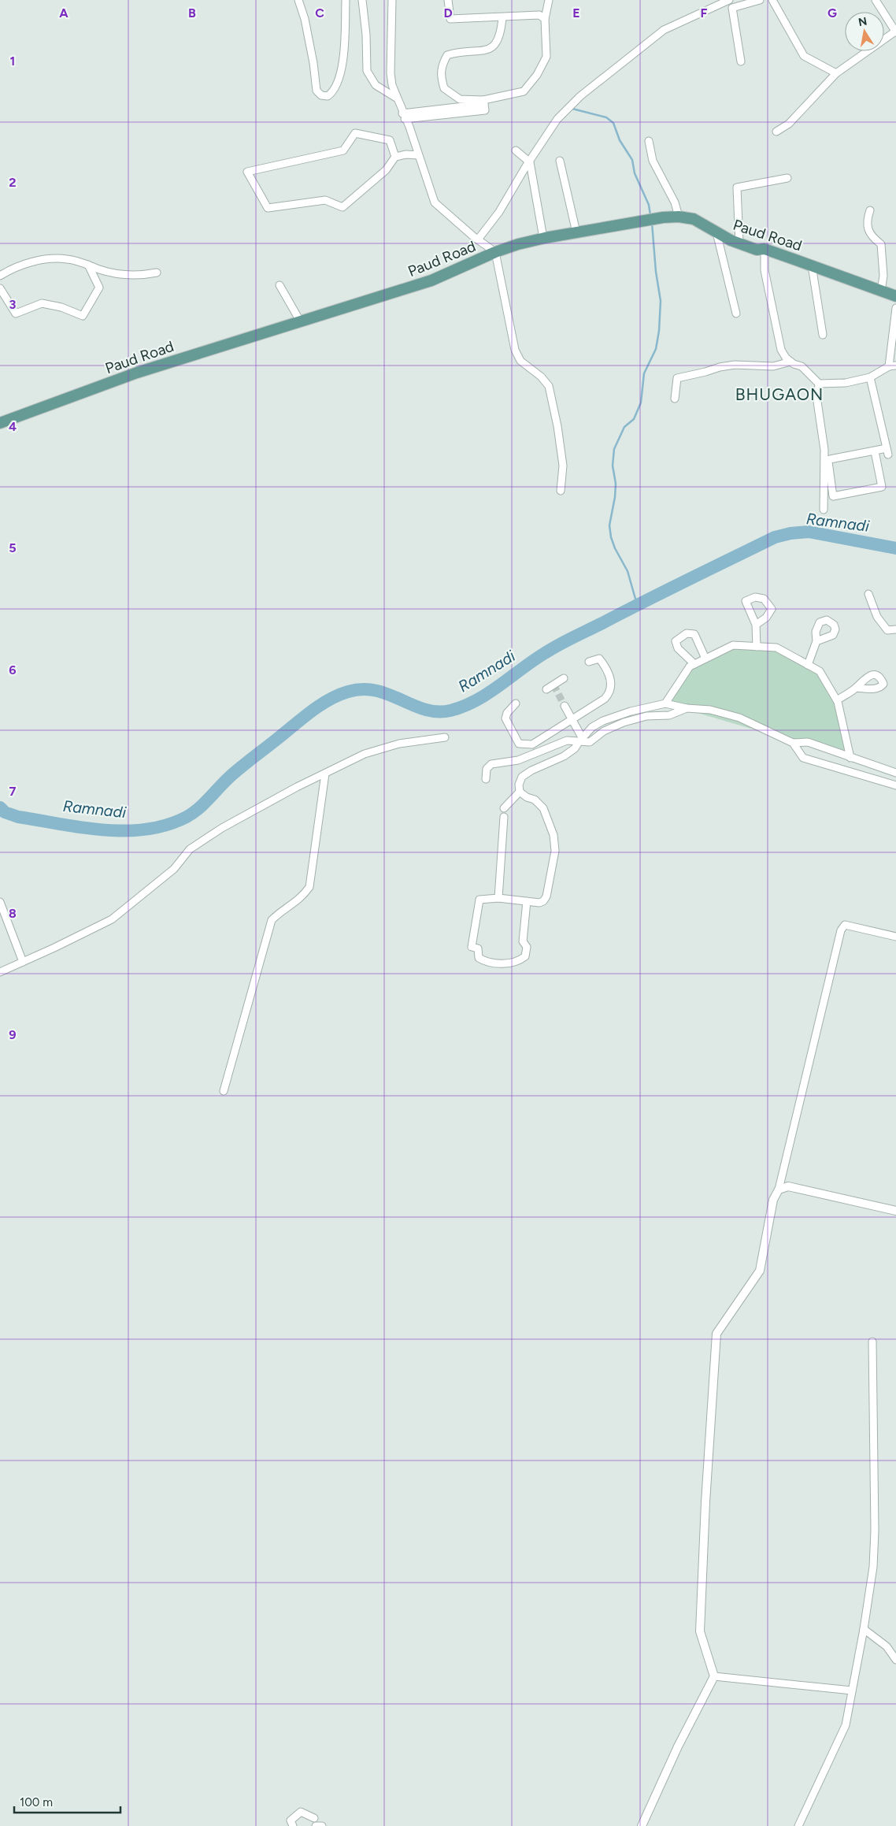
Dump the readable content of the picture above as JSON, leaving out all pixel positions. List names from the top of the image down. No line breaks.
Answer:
{"streets":{"main road":["Paud Road"]},"districts":["BHUGAON"],"water":["Ramnadi"],"scale_bar":"100 m","north":"top","grid":{"columns":["A","B","C","D","E","F","G"],"rows":["1","2","3","4","5","6","7","8","9"]}}
